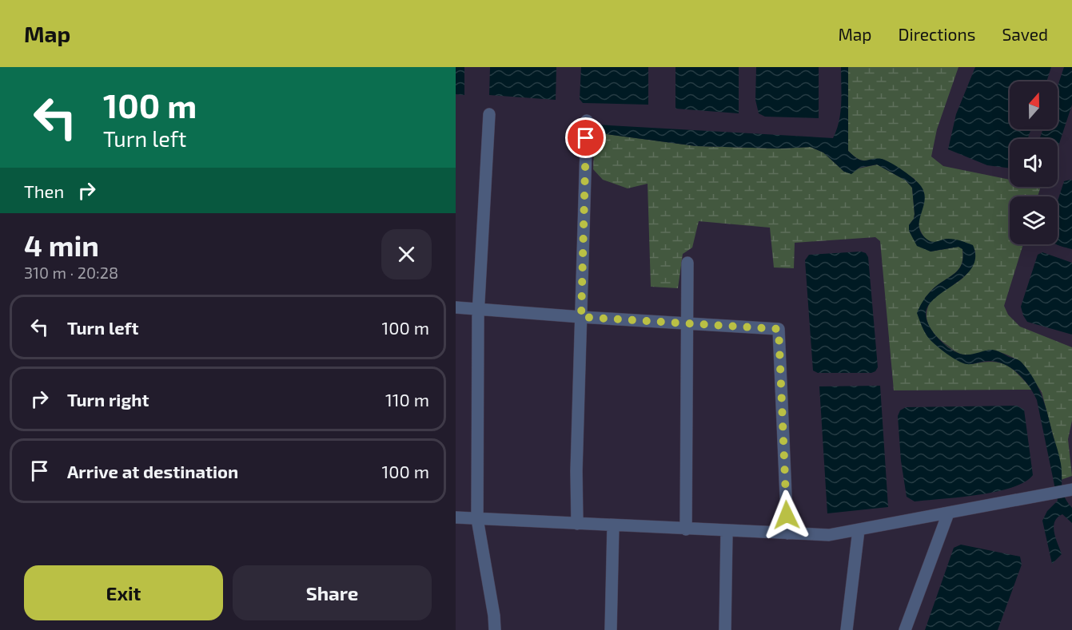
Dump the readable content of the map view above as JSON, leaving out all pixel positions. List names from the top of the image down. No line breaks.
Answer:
{"north":"top","page":{"header":"Map","nav":["Map","Directions","Saved"],"turn":["100 m","Turn left"],"then":"Then","heading":["4 min","310 m · 20:28"],"list":[{"name":"Turn left","value":"100 m"},{"name":"Turn right","value":"110 m"},{"name":"Arrive at destination","value":"100 m"}],"buttons":["Exit","Share"]}}
